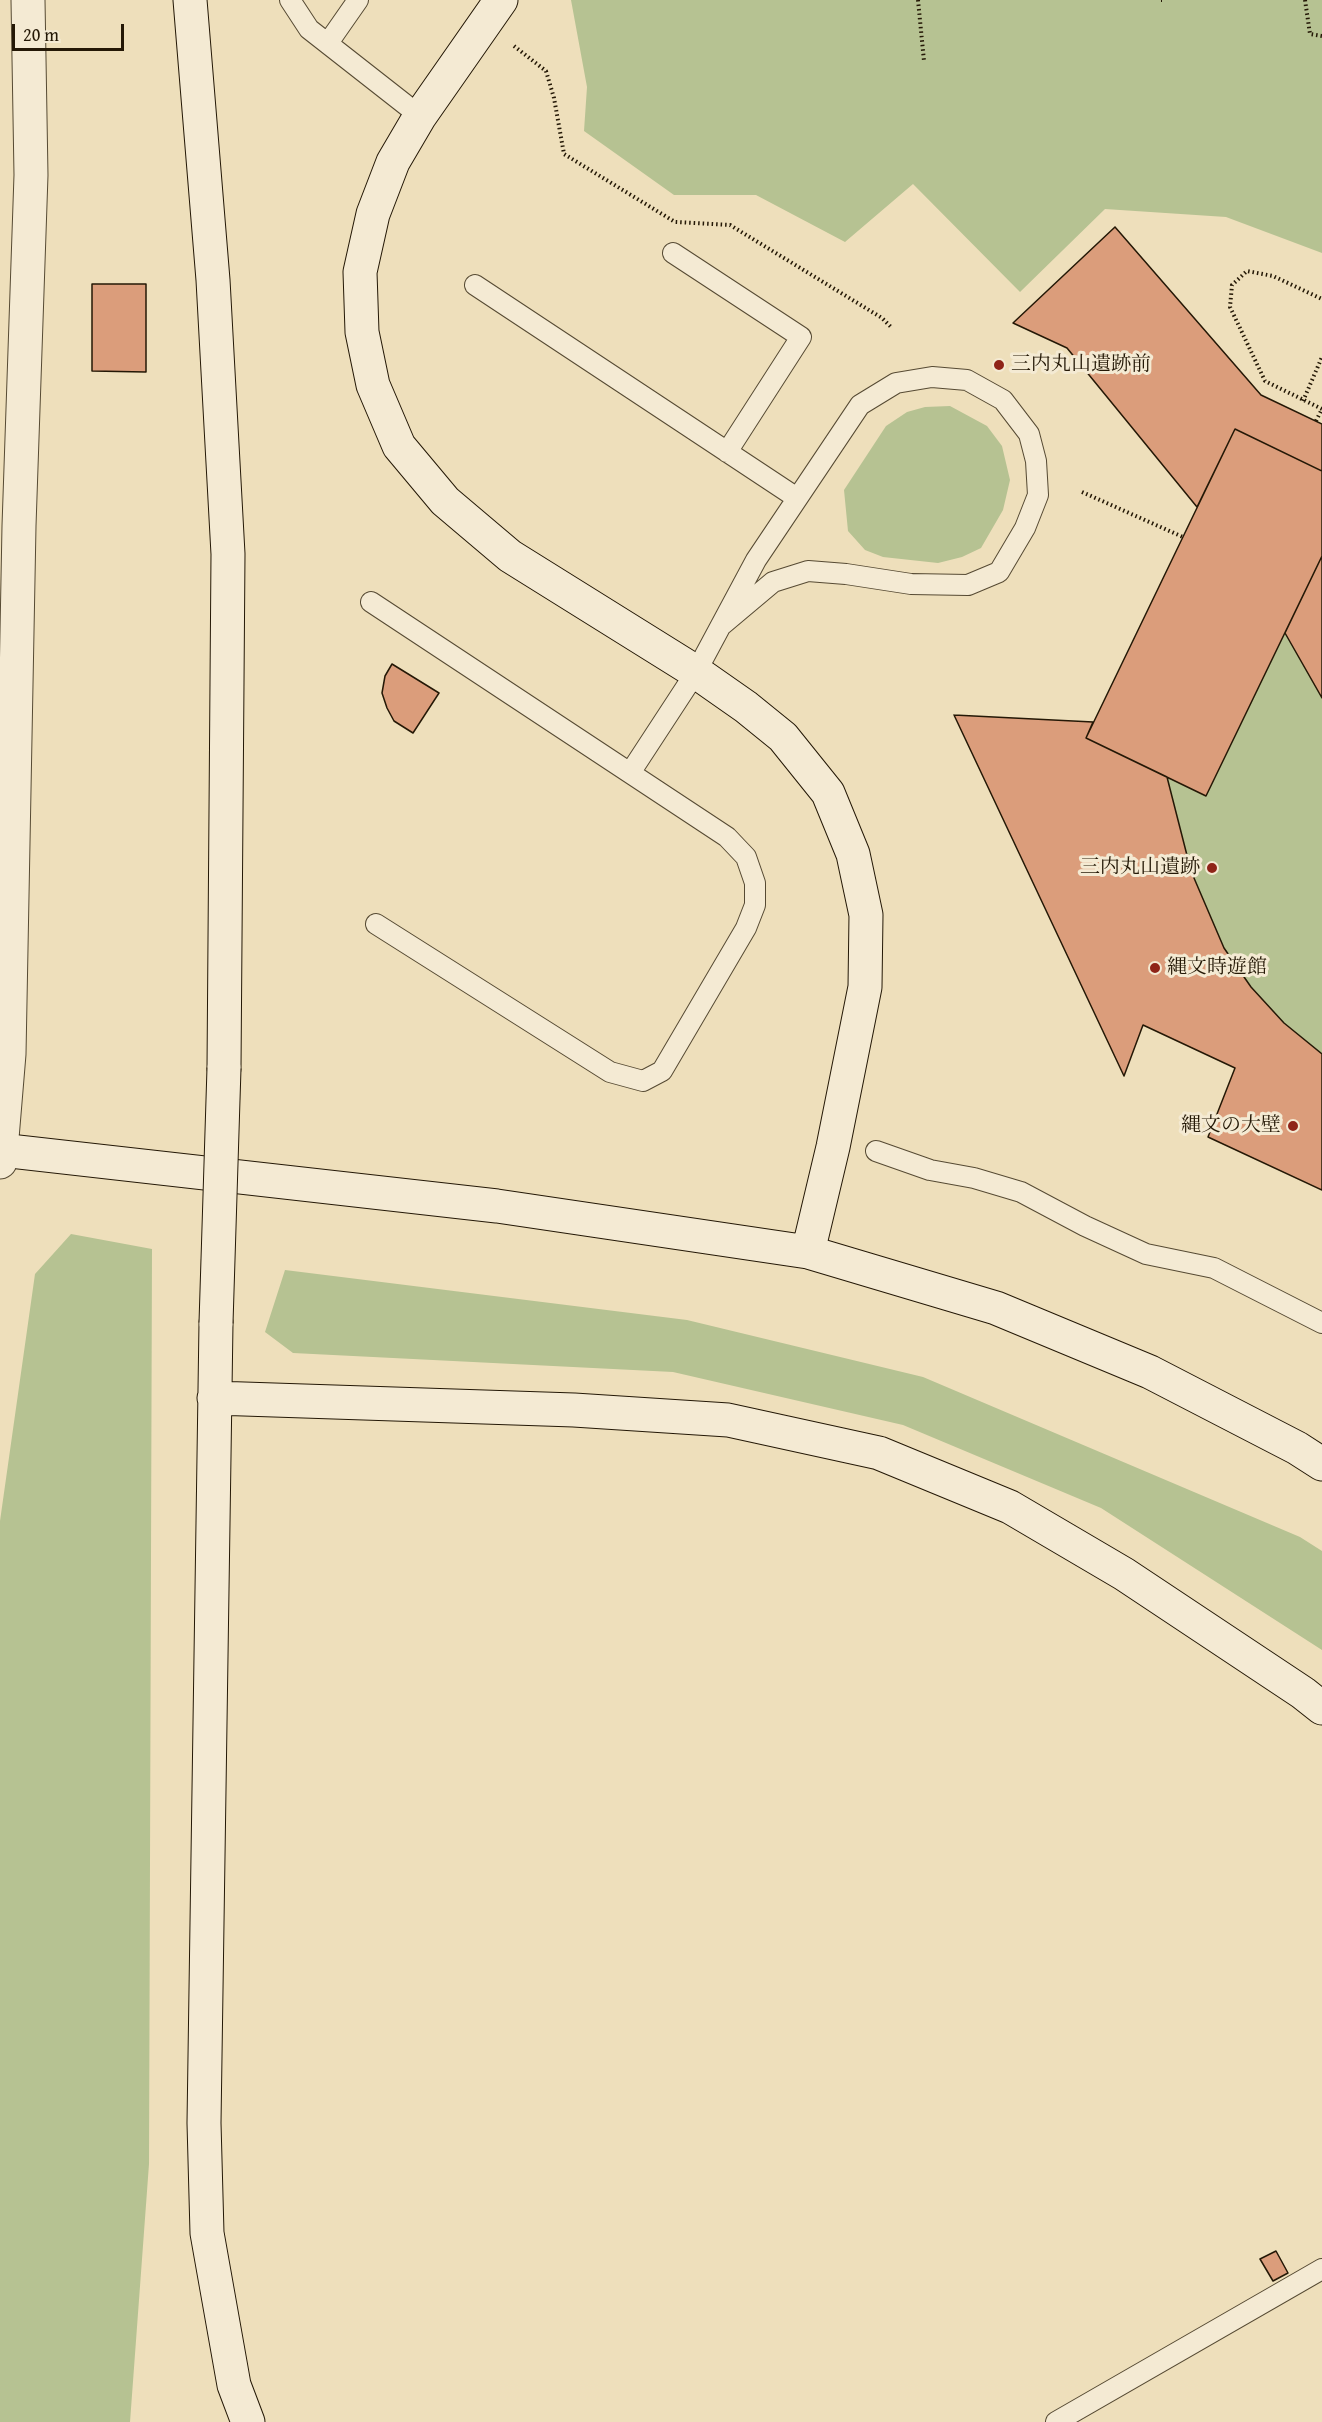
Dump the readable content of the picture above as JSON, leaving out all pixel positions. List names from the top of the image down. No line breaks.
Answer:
{"places":["三内丸山遺跡前","三内丸山遺跡","縄文時遊館","縄文の大壁"],"scale_bar":"20 m"}
